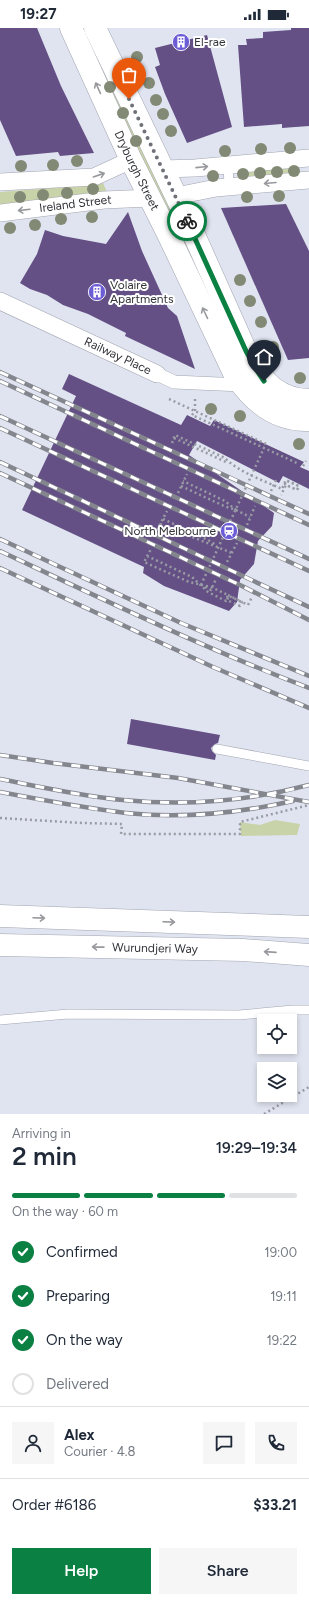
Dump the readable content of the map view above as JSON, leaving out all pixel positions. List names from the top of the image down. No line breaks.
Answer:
{"streets":{"main road":["Dryburgh Street","Wurundjeri Way"],"street":["Ireland Street","Railway Place"]},"crossings":[["Dryburgh Street","Ireland Street"],["Dryburgh Street","Railway Place"]],"places":{"building":["El-rae","Volaire Apartments"],"station":["North Melbourne"]},"page":{"status":"19:27","heading":["2 min","Arriving in","19:29–19:34"],"panel":["Alex","Courier · 4.8","Order #6186","$33.21"],"bar":"On the way · 60 m","list":[["Confirmed","19:00"],["Preparing","19:11"],["On the way","19:22"],"Delivered"],"buttons":["Help","Share"]}}
